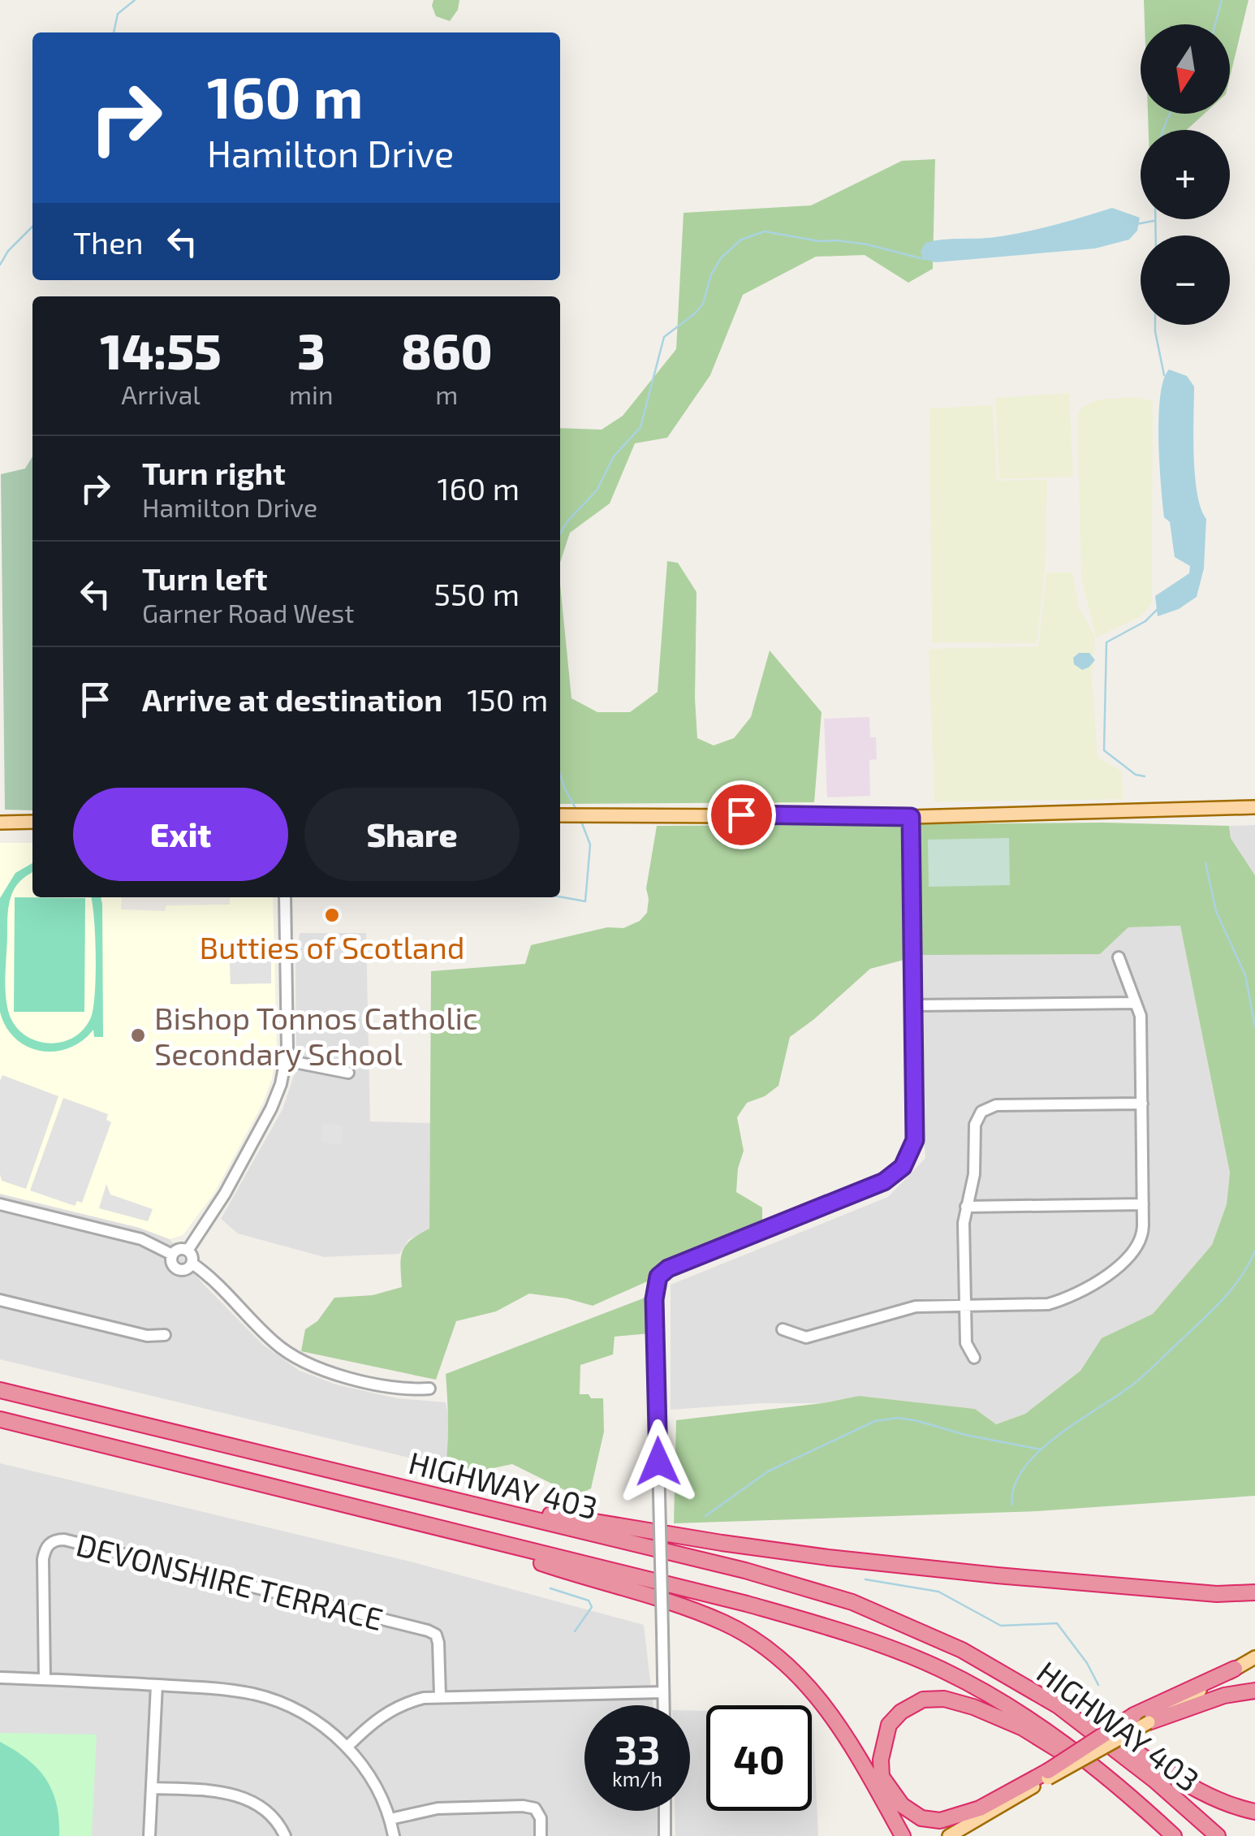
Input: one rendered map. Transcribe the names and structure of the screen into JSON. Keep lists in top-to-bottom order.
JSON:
{
  "streets": {
    "highway": ["HIGHWAY 403"],
    "street": ["DEVONSHIRE TERRACE"]
  },
  "places": ["Butties of Scotland", "Bishop Tonnos Catholic Secondary School"],
  "north": "bottom",
  "page": {
    "map_buttons": ["+", "−"],
    "turn": ["160 m", "Hamilton Drive"],
    "then": "Then",
    "eta": [
      "14:55",
      "Arrival",
      "3",
      "min",
      "860",
      "m"
    ],
    "list": [
      {
        "name": "Turn right",
        "note": "Hamilton Drive",
        "value": "160 m"
      },
      {
        "name": "Turn left",
        "note": "Garner Road West",
        "value": "550 m"
      },
      {
        "name": "Arrive at destination",
        "value": "150 m"
      }
    ],
    "buttons": ["Exit", "Share"],
    "speed": "33 km/h",
    "limit": "40"
  }
}
